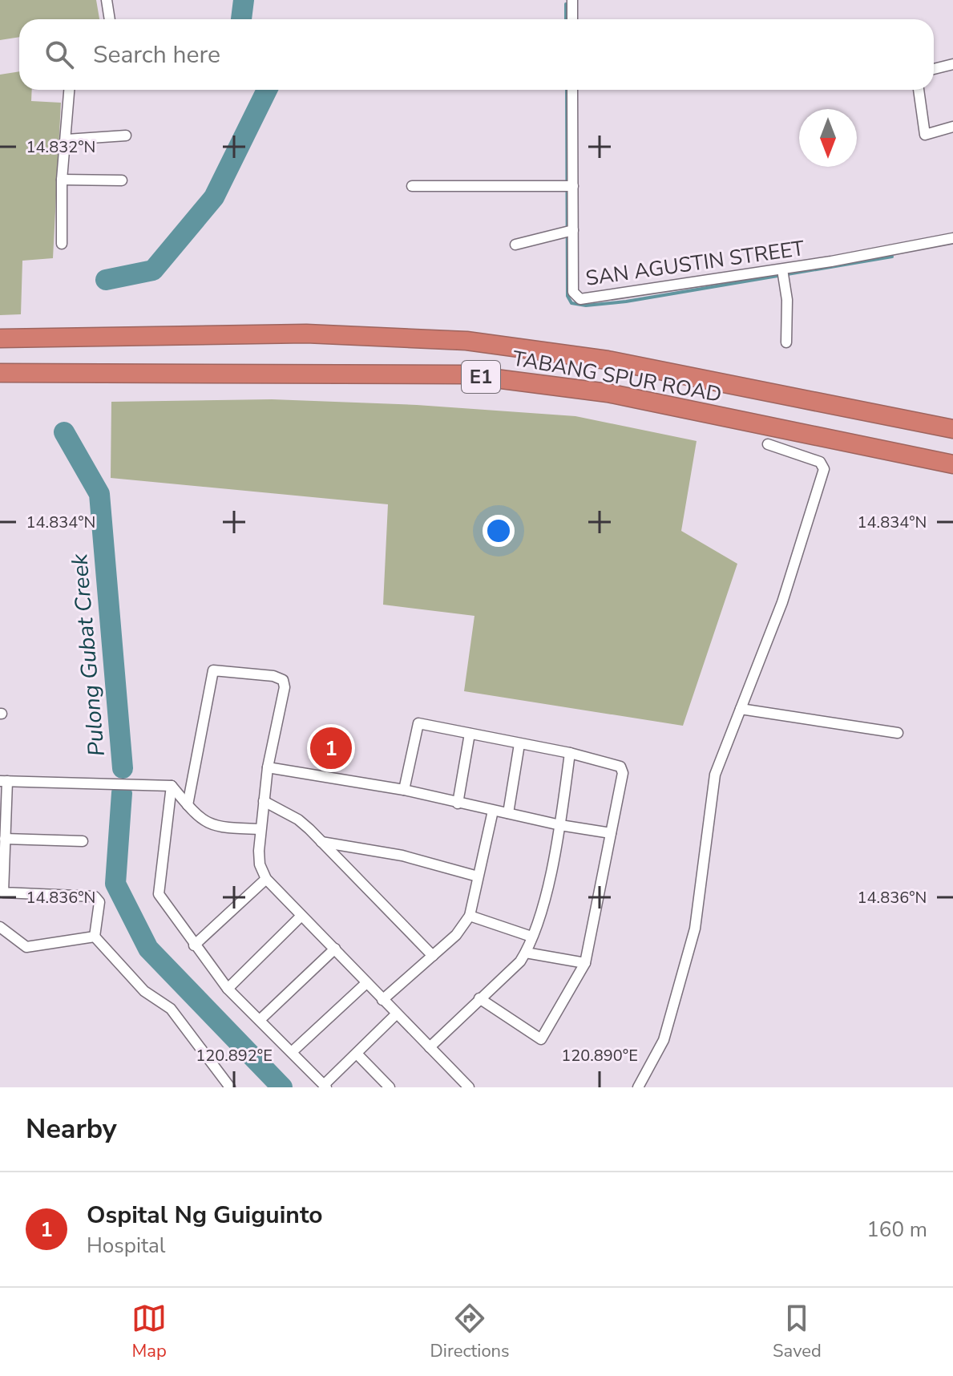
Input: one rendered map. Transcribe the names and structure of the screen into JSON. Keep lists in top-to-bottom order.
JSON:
{
  "streets": {
    "highway": ["TABANG SPUR ROAD", "E1"],
    "street": ["SAN AGUSTIN STREET"]
  },
  "water": ["Pulong Gubat Creek"],
  "north": "bottom",
  "page": {
    "search": "Search here",
    "pins": "1",
    "heading": "Nearby",
    "list": [
      {
        "mark": "1",
        "name": "Ospital Ng Guiguinto",
        "note": "Hospital",
        "value": "160 m"
      }
    ],
    "nav": ["Map", "Directions", "Saved"]
  },
  "coordinates": [
    "14.832°N",
    "14.834°N",
    "14.836°N",
    "120.892°E",
    "120.890°E"
  ]
}
